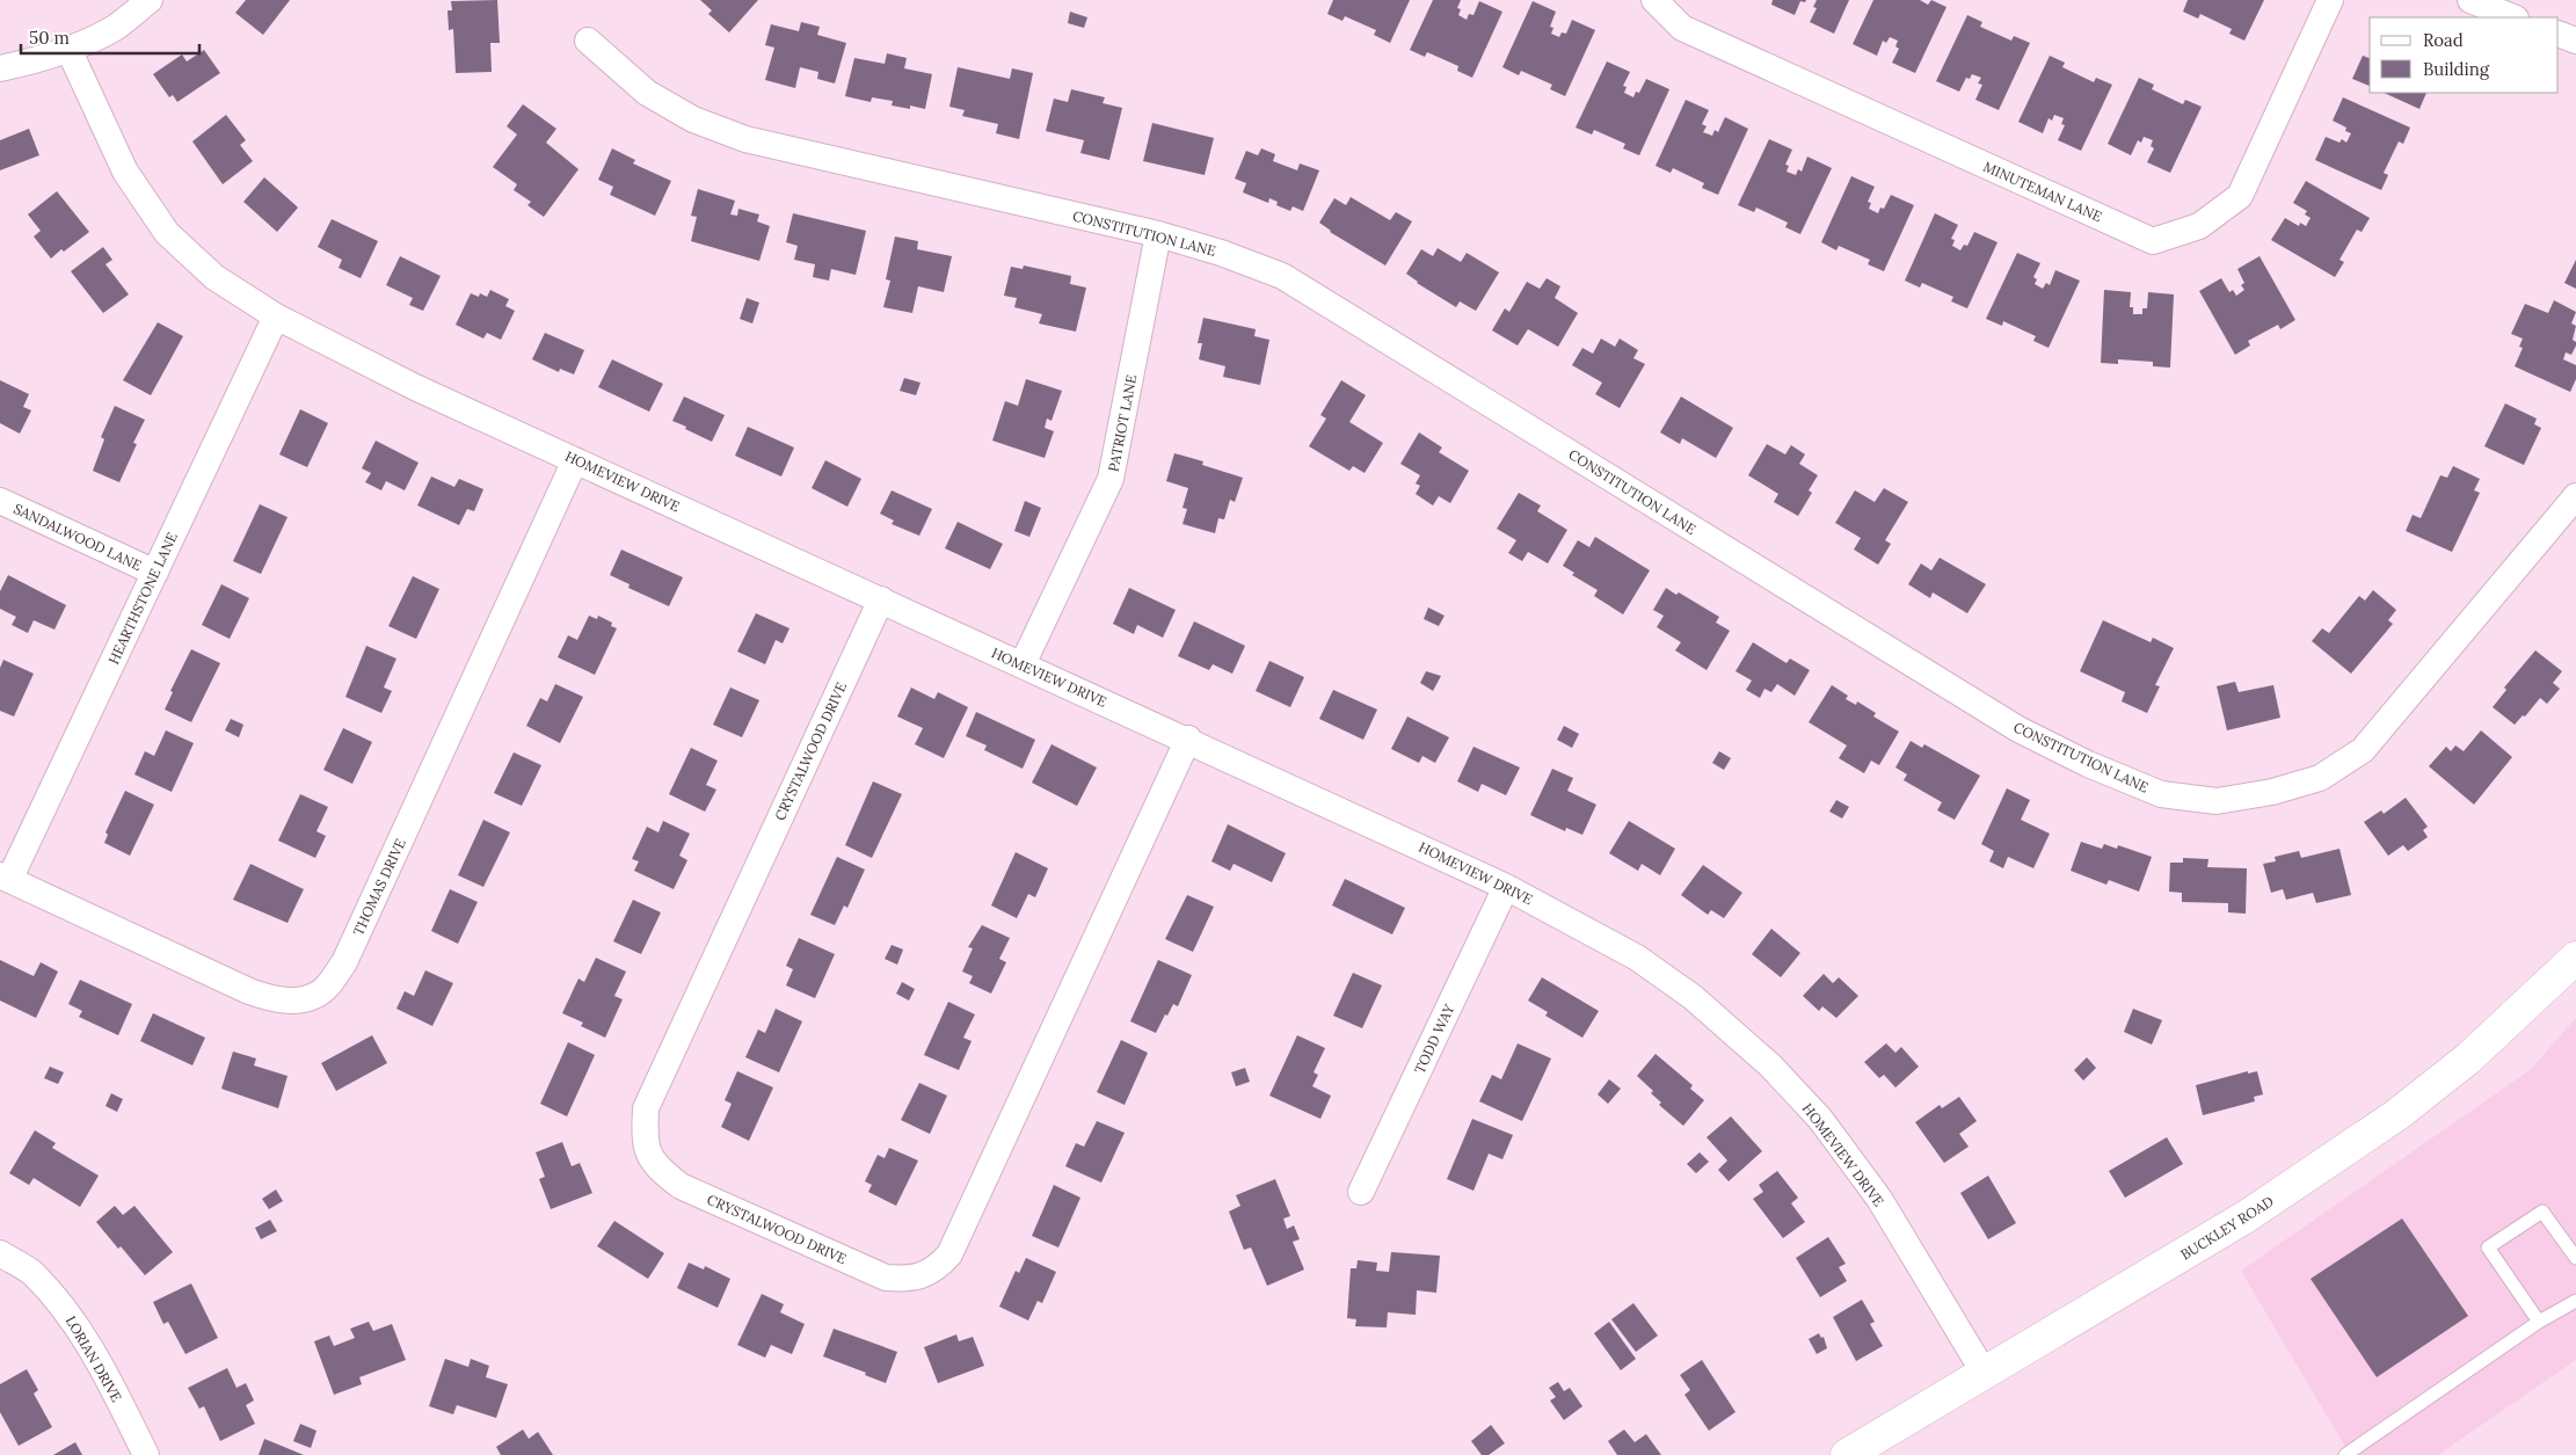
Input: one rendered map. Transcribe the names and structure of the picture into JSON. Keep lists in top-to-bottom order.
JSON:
{
  "streets": {
    "street": [
      "MINUTEMAN LANE",
      "CONSTITUTION LANE",
      "PATRIOT LANE",
      "HOMEVIEW DRIVE",
      "SANDALWOOD LANE",
      "HEARTHSTONE LANE",
      "CRYSTALWOOD DRIVE",
      "THOMAS DRIVE",
      "TODD WAY",
      "BUCKLEY ROAD",
      "LORIAN DRIVE"
    ]
  },
  "crossings": [
    ["CONSTITUTION LANE", "PATRIOT LANE"],
    ["PATRIOT LANE", "HOMEVIEW DRIVE"],
    ["HOMEVIEW DRIVE", "HEARTHSTONE LANE"],
    ["HOMEVIEW DRIVE", "CRYSTALWOOD DRIVE"],
    ["HOMEVIEW DRIVE", "THOMAS DRIVE"],
    ["HOMEVIEW DRIVE", "TODD WAY"],
    ["HOMEVIEW DRIVE", "BUCKLEY ROAD"],
    ["SANDALWOOD LANE", "HEARTHSTONE LANE"],
    ["HEARTHSTONE LANE", "THOMAS DRIVE"]
  ],
  "legend": ["Road", "Building"],
  "scale_bar": "50 m"
}
